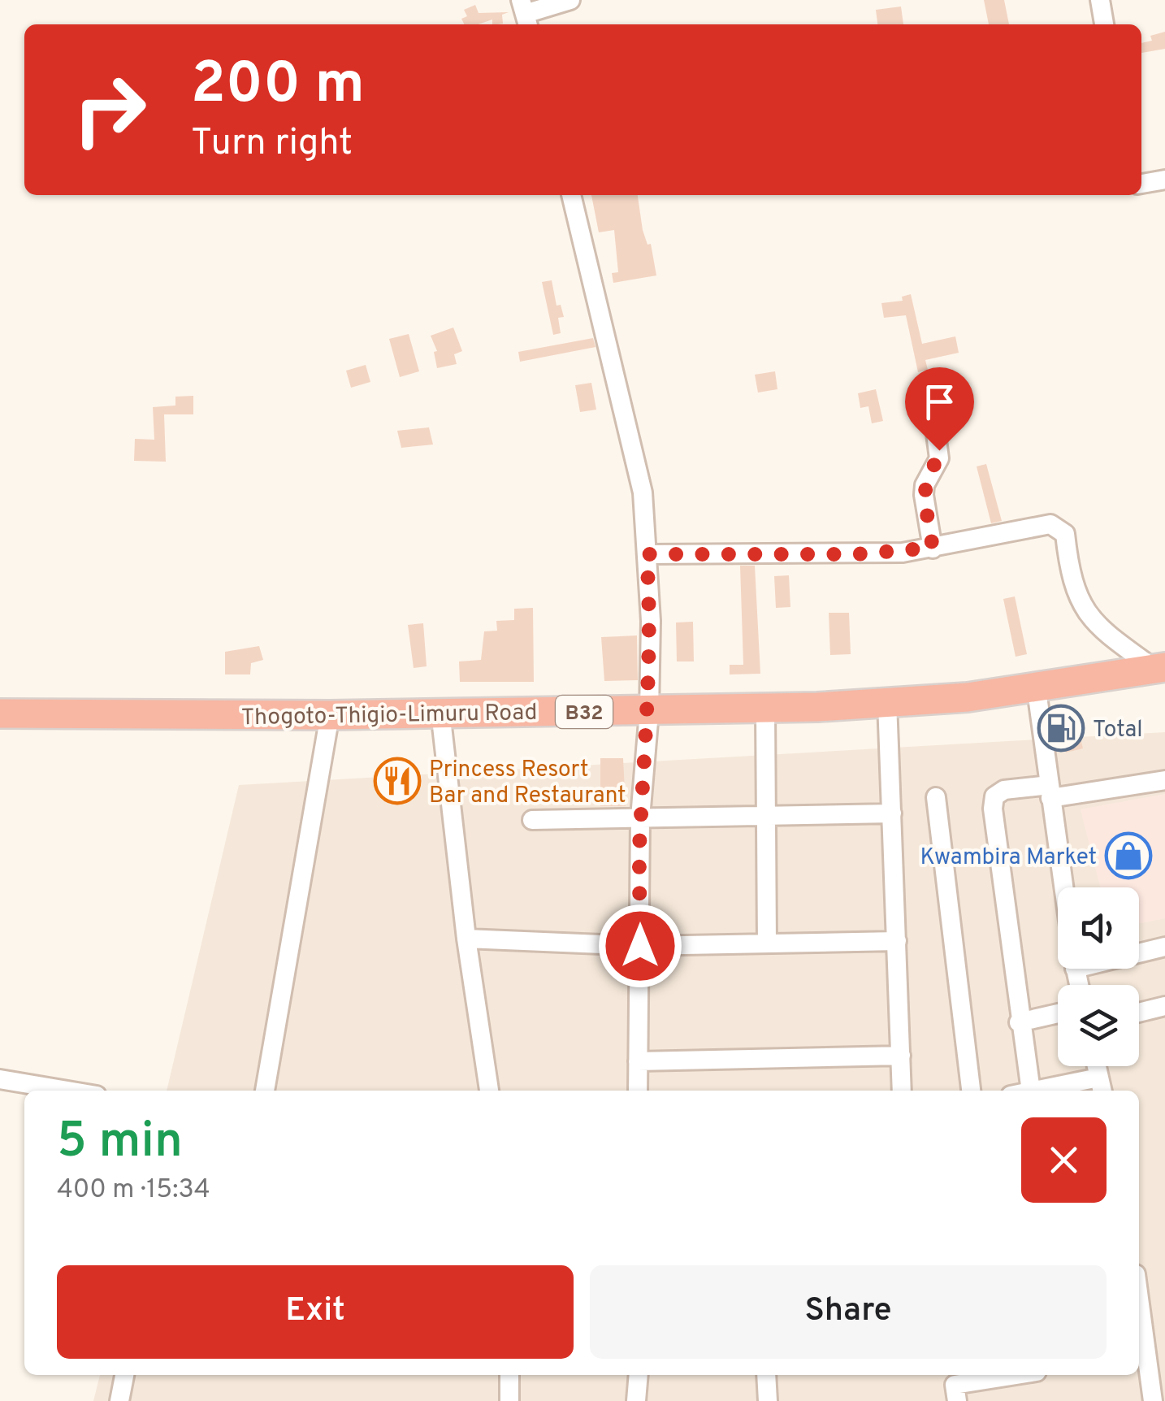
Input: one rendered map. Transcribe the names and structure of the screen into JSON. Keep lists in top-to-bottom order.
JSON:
{
  "streets": {
    "highway": ["B32", "Thogoto-Thigio-Limuru Road"]
  },
  "places": {
    "fuel station": ["Total"],
    "restaurant": ["Princess Resort Bar and Restaurant"],
    "shop": ["Kwambira Market"]
  },
  "page": {
    "turn": ["200 m", "Turn right"],
    "heading": ["5 min", "400 m · 15:34"],
    "buttons": ["Exit", "Share"]
  }
}
